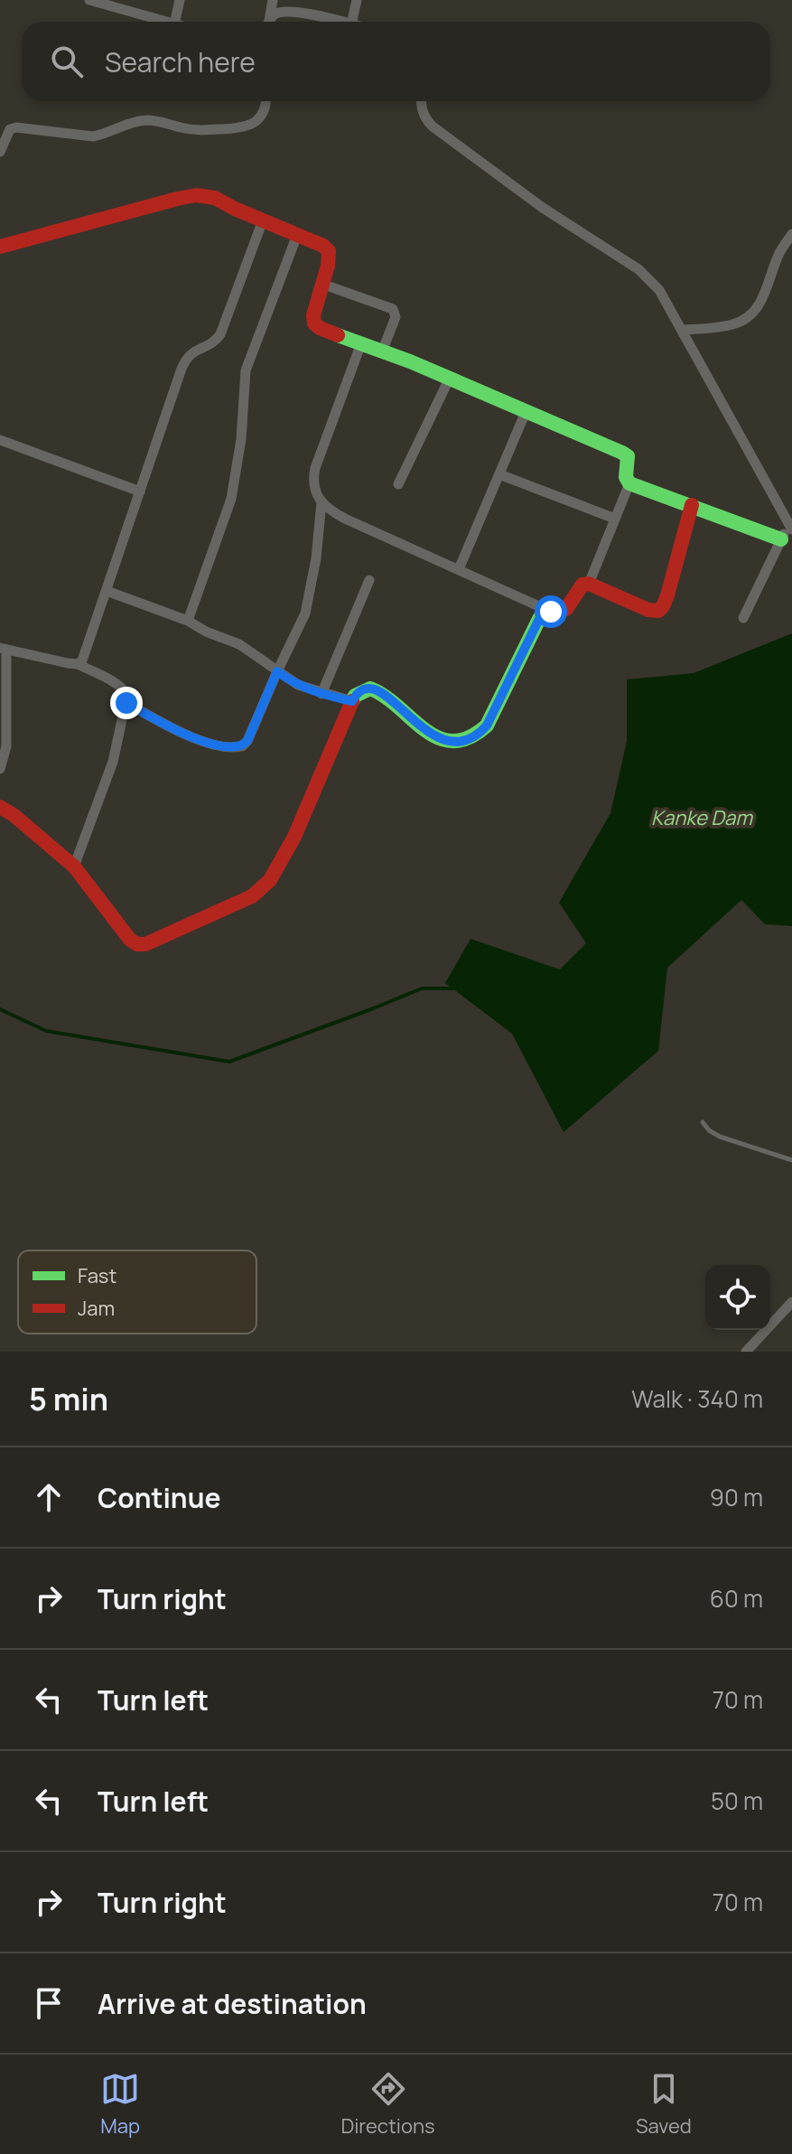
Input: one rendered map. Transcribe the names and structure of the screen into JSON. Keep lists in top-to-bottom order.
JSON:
{
  "water": ["Kanke Dam"],
  "legend": ["Fast", "Jam"],
  "page": {
    "search": "Search here",
    "heading": ["5 min", "Walk · 340 m"],
    "list": [
      ["Continue", "90 m"],
      ["Turn right", "60 m"],
      ["Turn left", "70 m"],
      ["Turn left", "50 m"],
      ["Turn right", "70 m"],
      "Arrive at destination"
    ],
    "nav": ["Map", "Directions", "Saved"]
  }
}
